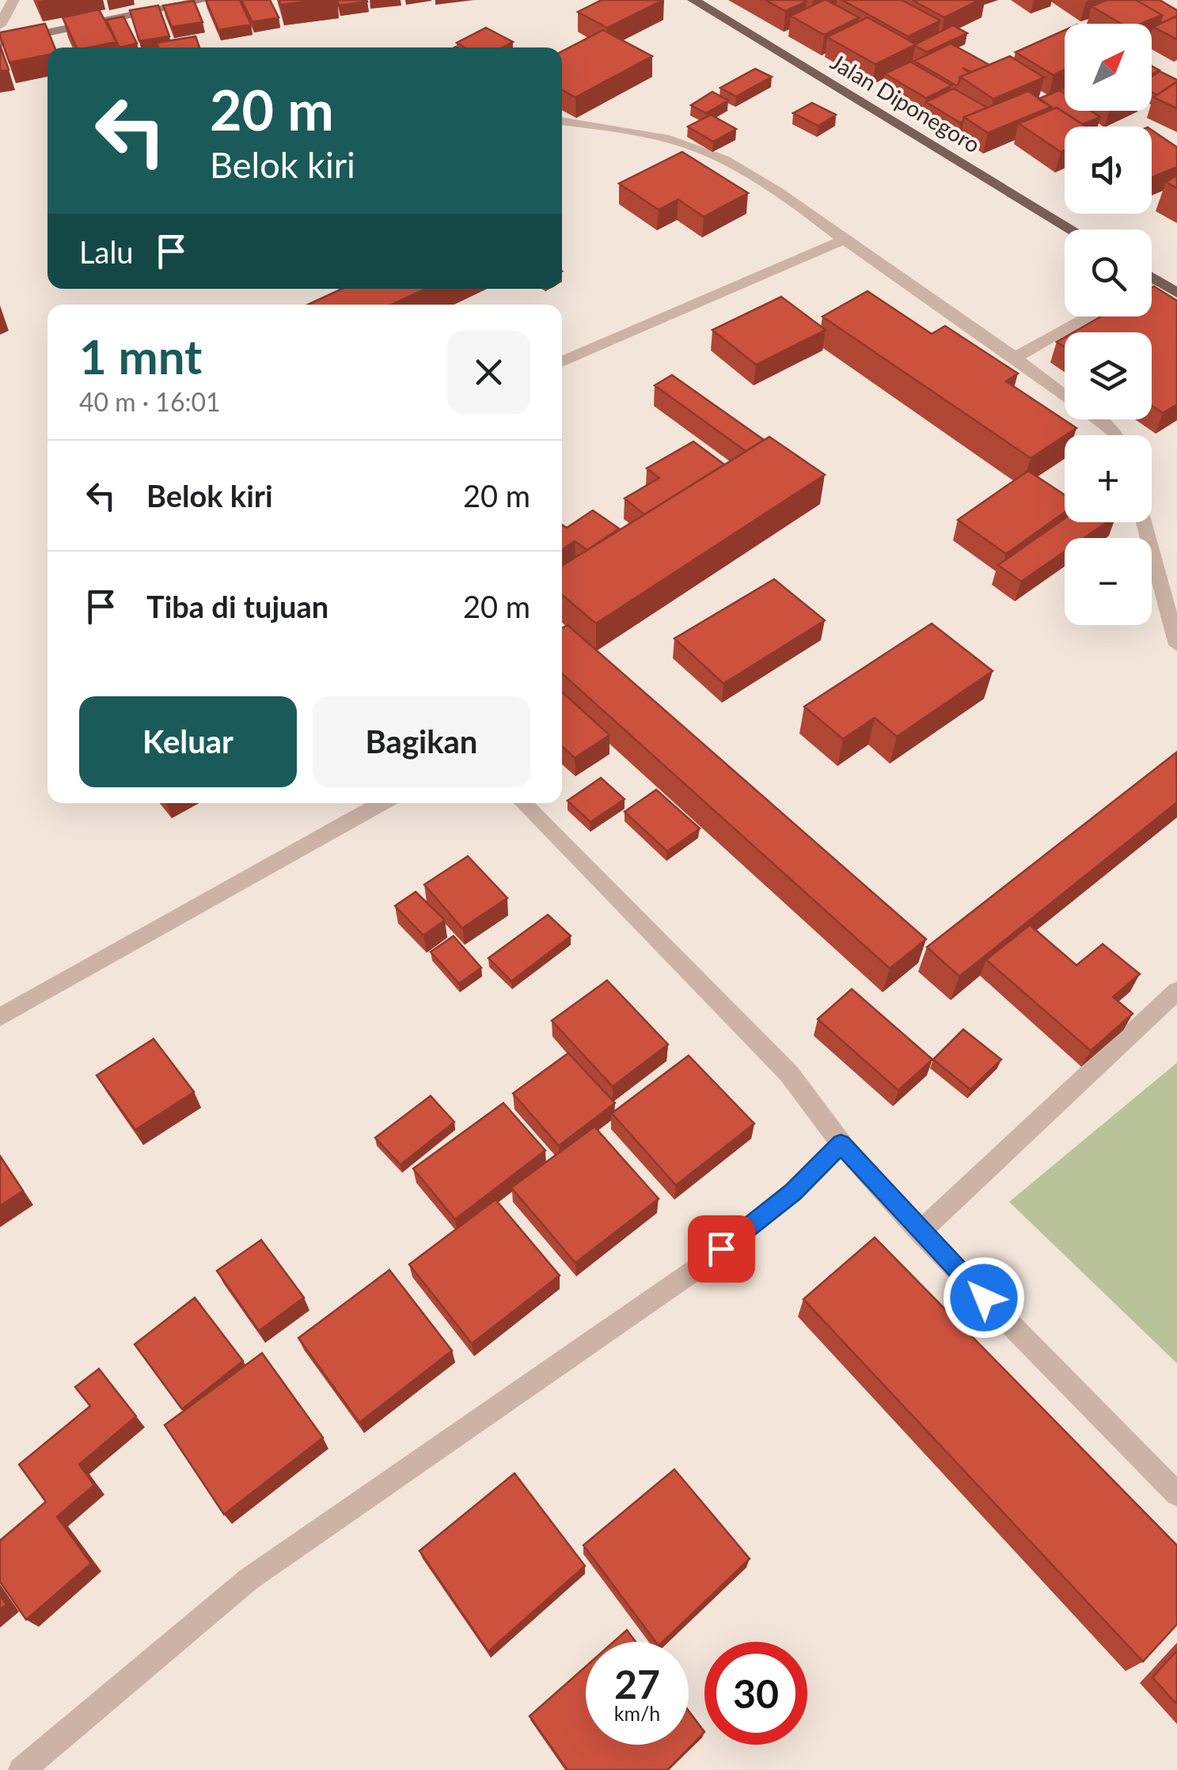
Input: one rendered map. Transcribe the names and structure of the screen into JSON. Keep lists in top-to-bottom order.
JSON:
{
  "streets": {
    "main road": ["Jalan Diponegoro"]
  },
  "north": "top right",
  "page": {
    "map_buttons": ["+", "−"],
    "turn": ["20 m", "Belok kiri"],
    "then": "Lalu",
    "heading": ["1 mnt", "40 m · 16:01"],
    "list": [
      {
        "name": "Belok kiri",
        "value": "20 m"
      },
      {
        "name": "Tiba di tujuan",
        "value": "20 m"
      }
    ],
    "buttons": ["Keluar", "Bagikan"],
    "speed": "27 km/h",
    "limit": "30"
  }
}
